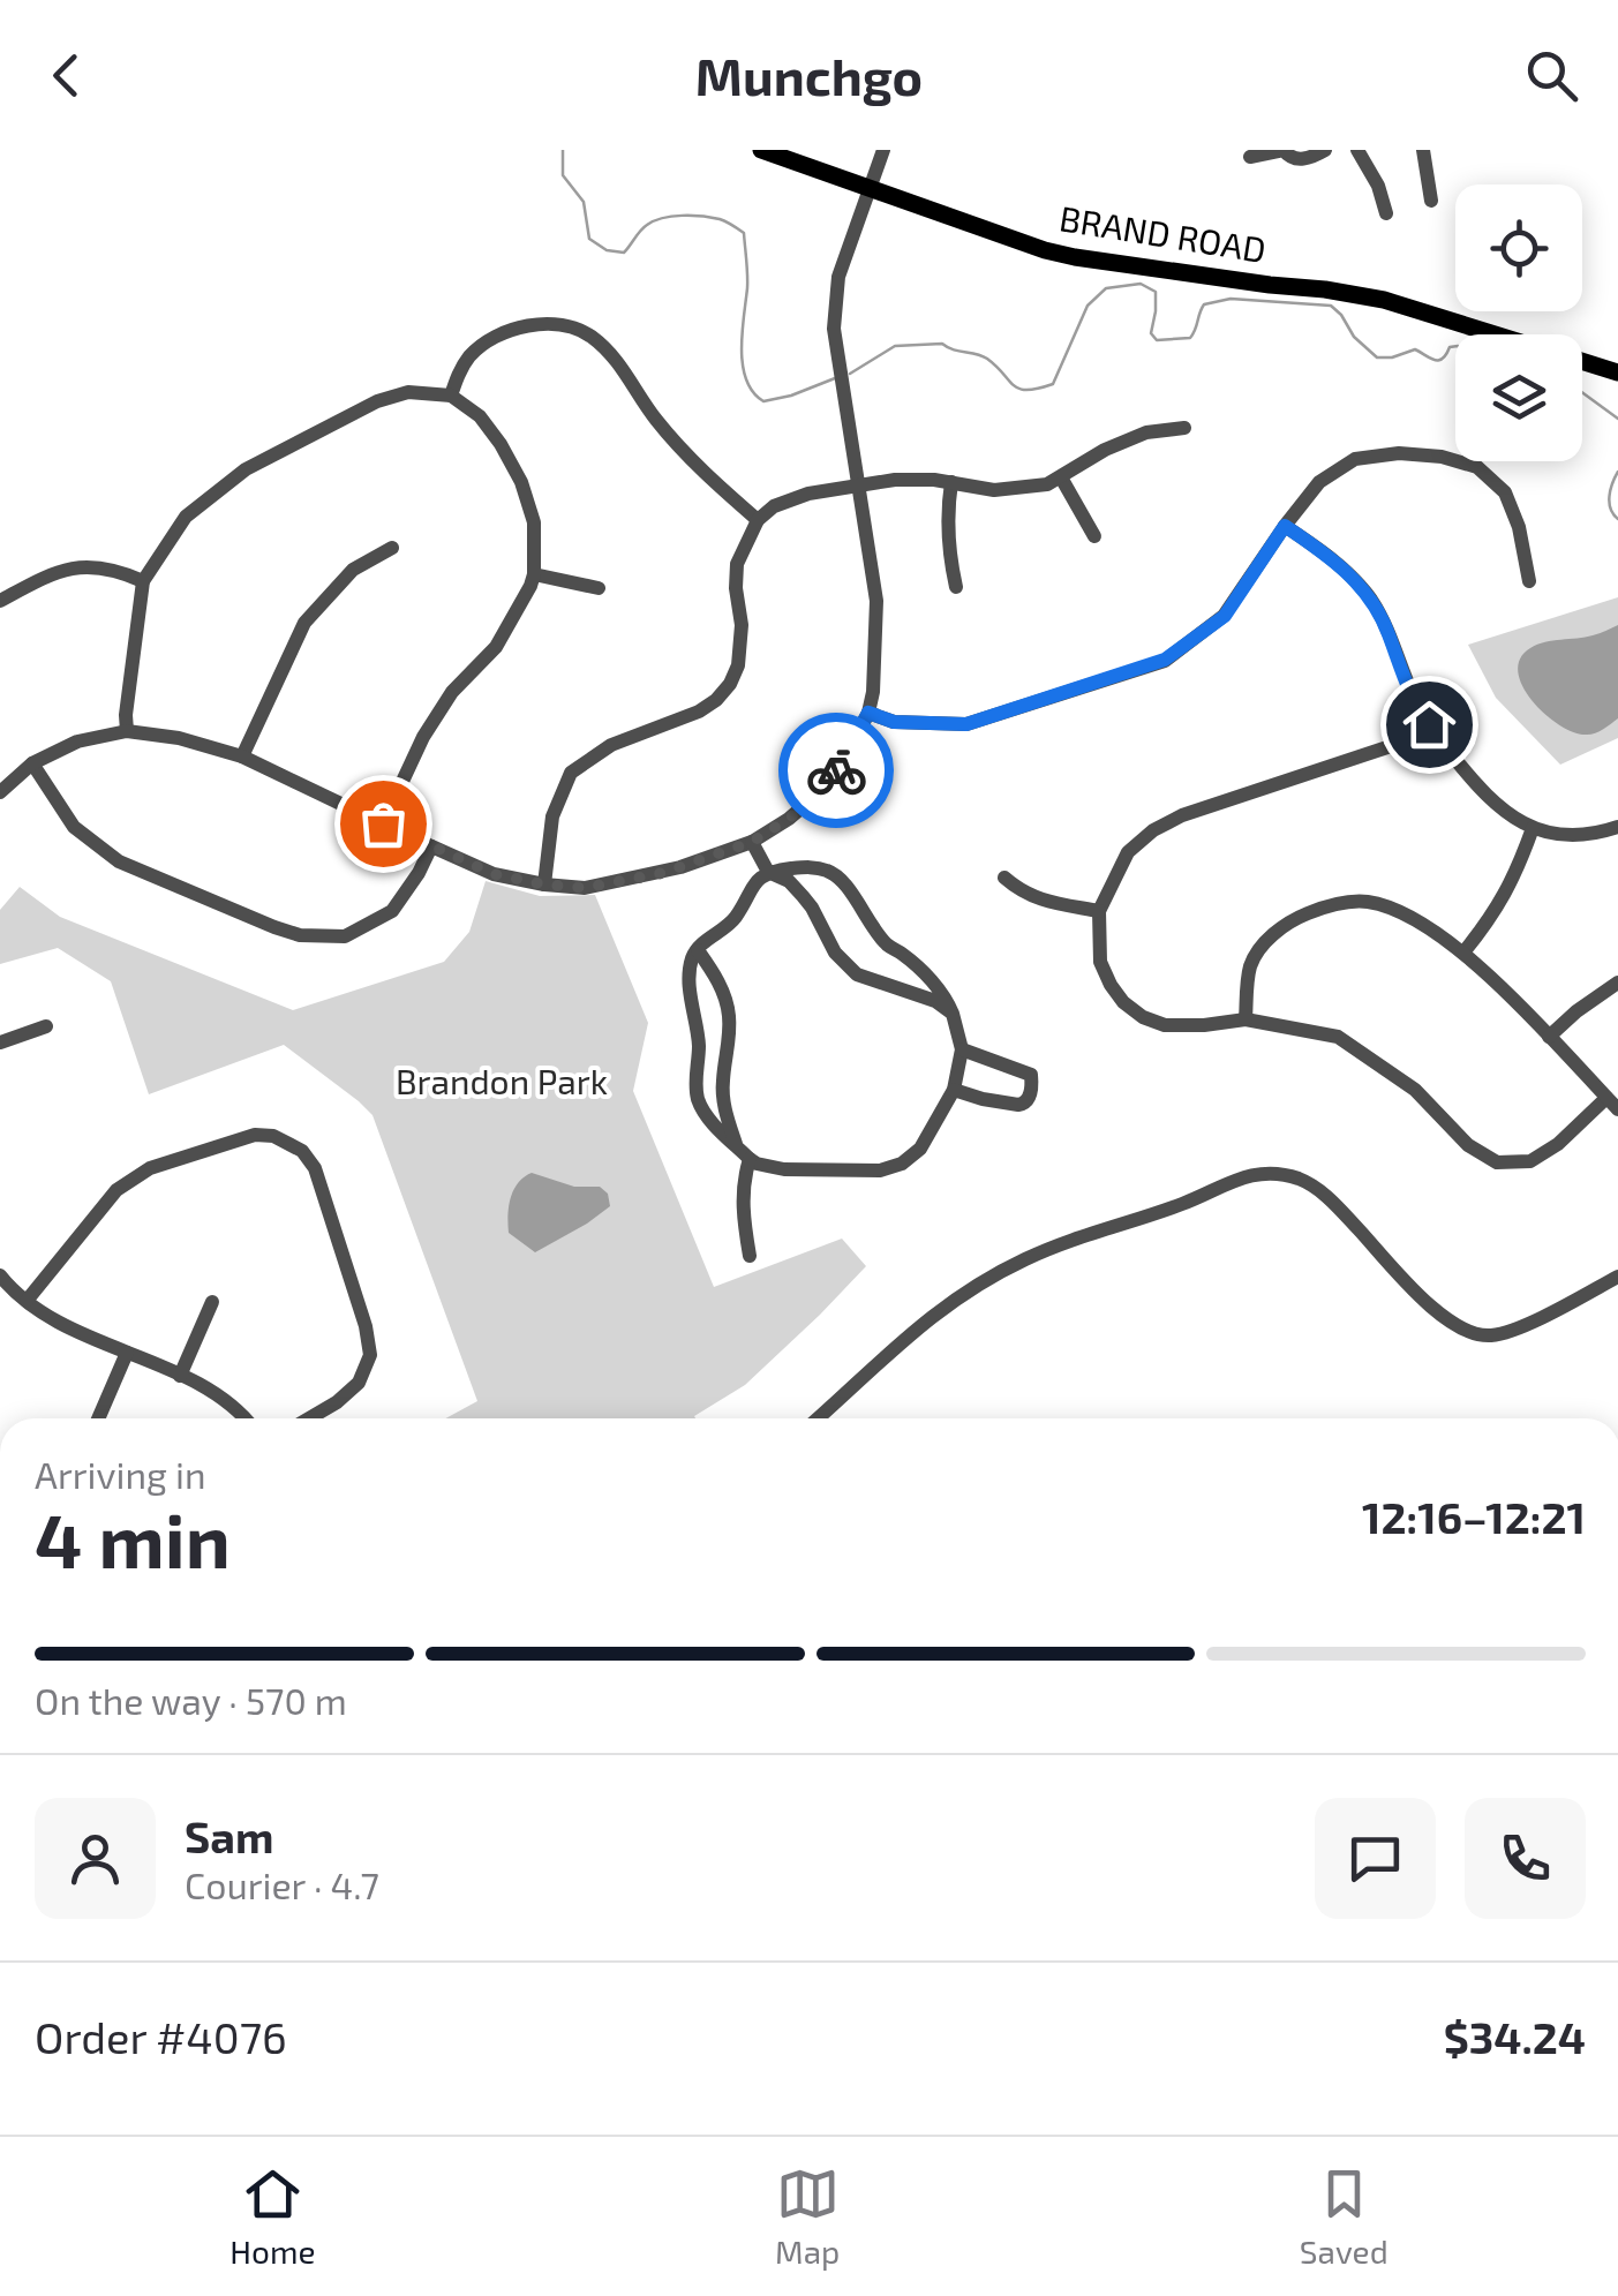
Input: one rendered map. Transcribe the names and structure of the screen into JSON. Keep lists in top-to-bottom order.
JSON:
{
  "streets": {
    "main road": ["BRAND ROAD"]
  },
  "parks": ["Brandon Park"],
  "page": {
    "header": "Munchgo",
    "heading": ["4 min", "Arriving in", "12:16–12:21"],
    "panel": [
      "Sam",
      "Courier · 4.7",
      "Order #4076",
      "$34.24"
    ],
    "bar": "On the way · 570 m",
    "tabs": ["Home", "Map", "Saved"]
  }
}
